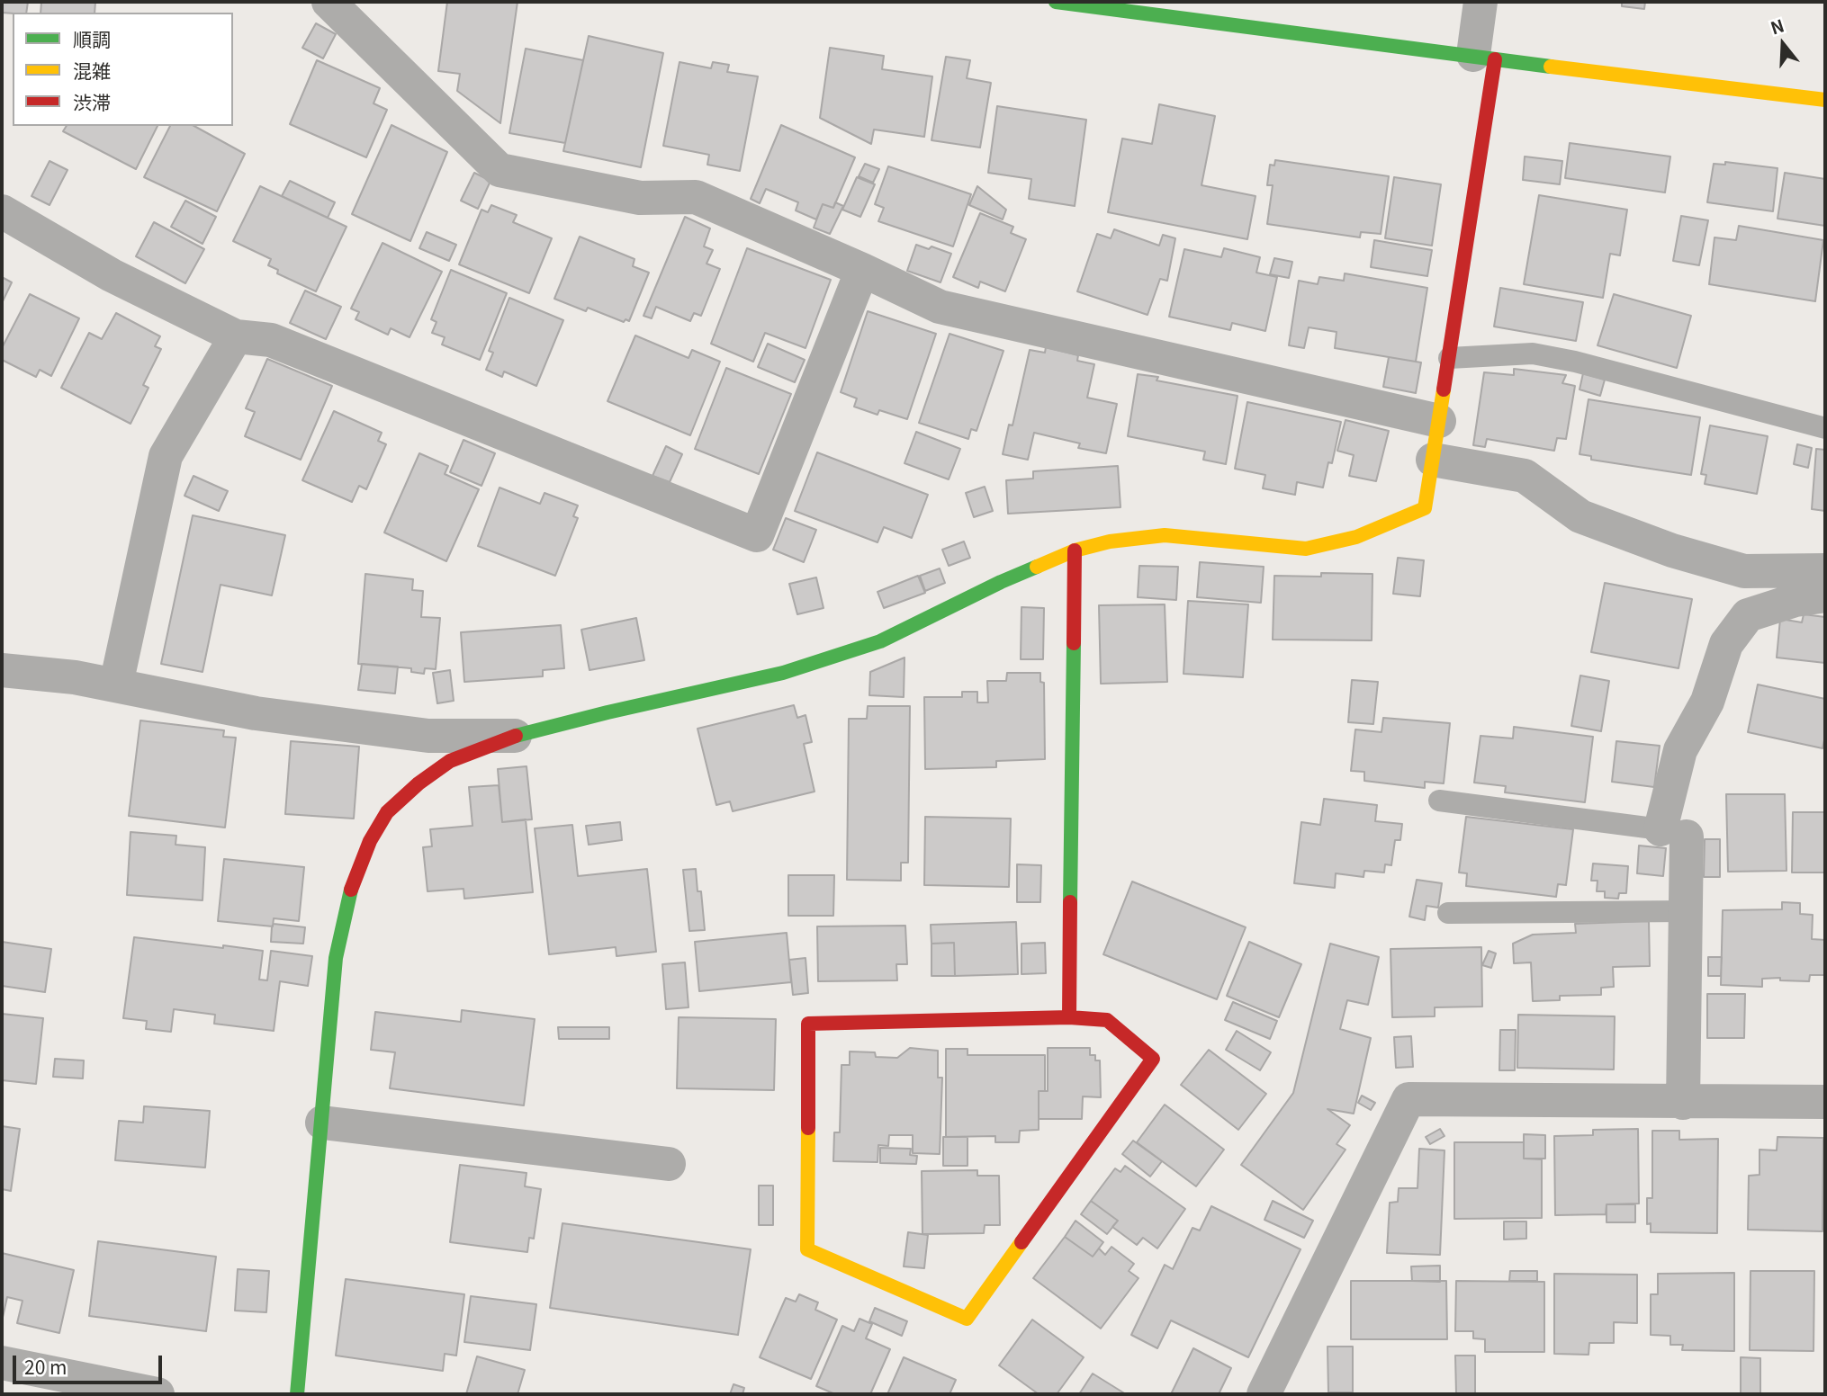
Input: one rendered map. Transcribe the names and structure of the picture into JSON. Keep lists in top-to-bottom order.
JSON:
{
  "legend": ["順調", "混雑", "渋滞"],
  "scale_bar": "20 m",
  "north": "top"
}
